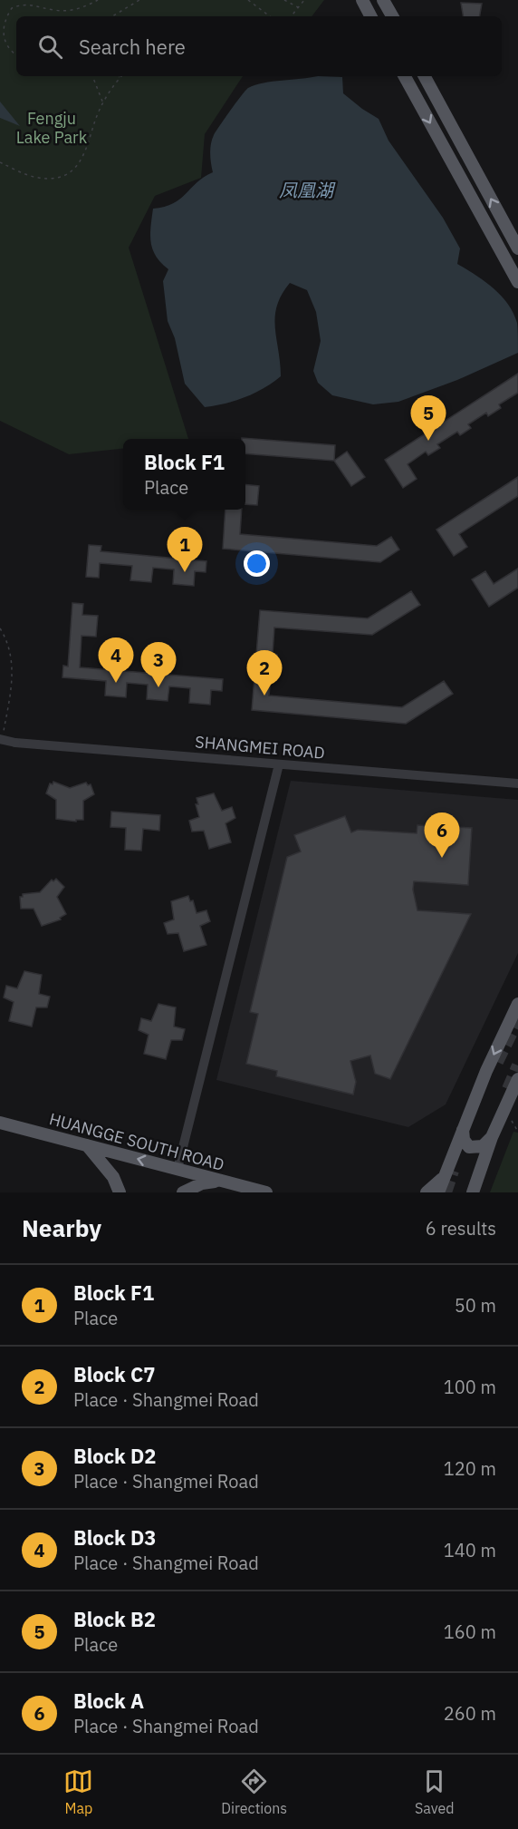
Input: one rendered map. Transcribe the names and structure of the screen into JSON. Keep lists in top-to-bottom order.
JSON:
{
  "streets": {
    "main road": ["HUANGGE SOUTH ROAD"],
    "street": ["SHANGMEI ROAD"]
  },
  "water": ["凤凰湖"],
  "parks": ["Fengju Lake Park"],
  "page": {
    "search": "Search here",
    "pins": [
      "5",
      "1",
      "4",
      "3",
      "2",
      "6"
    ],
    "popup": ["Block F1", "Place"],
    "heading": ["Nearby", "6 results"],
    "list": [
      {
        "mark": "1",
        "name": "Block F1",
        "note": "Place",
        "value": "50 m"
      },
      {
        "mark": "2",
        "name": "Block C7",
        "note": "Place · Shangmei Road",
        "value": "100 m"
      },
      {
        "mark": "3",
        "name": "Block D2",
        "note": "Place · Shangmei Road",
        "value": "120 m"
      },
      {
        "mark": "4",
        "name": "Block D3",
        "note": "Place · Shangmei Road",
        "value": "140 m"
      },
      {
        "mark": "5",
        "name": "Block B2",
        "note": "Place",
        "value": "160 m"
      },
      {
        "mark": "6",
        "name": "Block A",
        "note": "Place · Shangmei Road",
        "value": "260 m"
      }
    ],
    "nav": ["Map", "Directions", "Saved"]
  }
}
